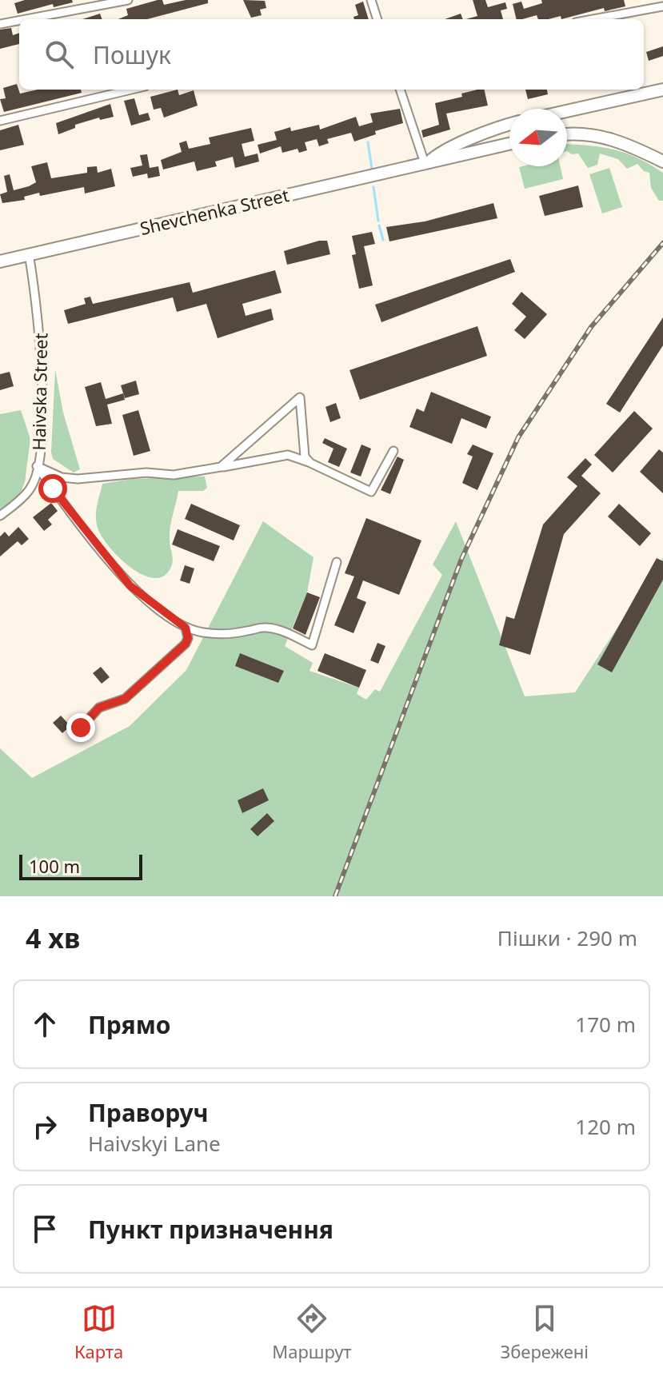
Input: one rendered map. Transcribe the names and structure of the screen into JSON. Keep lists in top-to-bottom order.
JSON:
{
  "streets": {
    "main road": ["Shevchenka Street"],
    "street": ["Haivska Street"]
  },
  "crossings": [
    ["Shevchenka Street", "Haivska Street"]
  ],
  "scale_bar": "100 m",
  "north": "left",
  "page": {
    "search": "Пошук",
    "scale": "100 m",
    "heading": ["4 хв", "Пішки · 290 m"],
    "list": [
      ["Прямо", "170 m"],
      ["Праворуч", "Haivskyi Lane", "120 m"],
      "Пункт призначення"
    ],
    "nav": ["Карта", "Маршрут", "Збережені"]
  }
}
